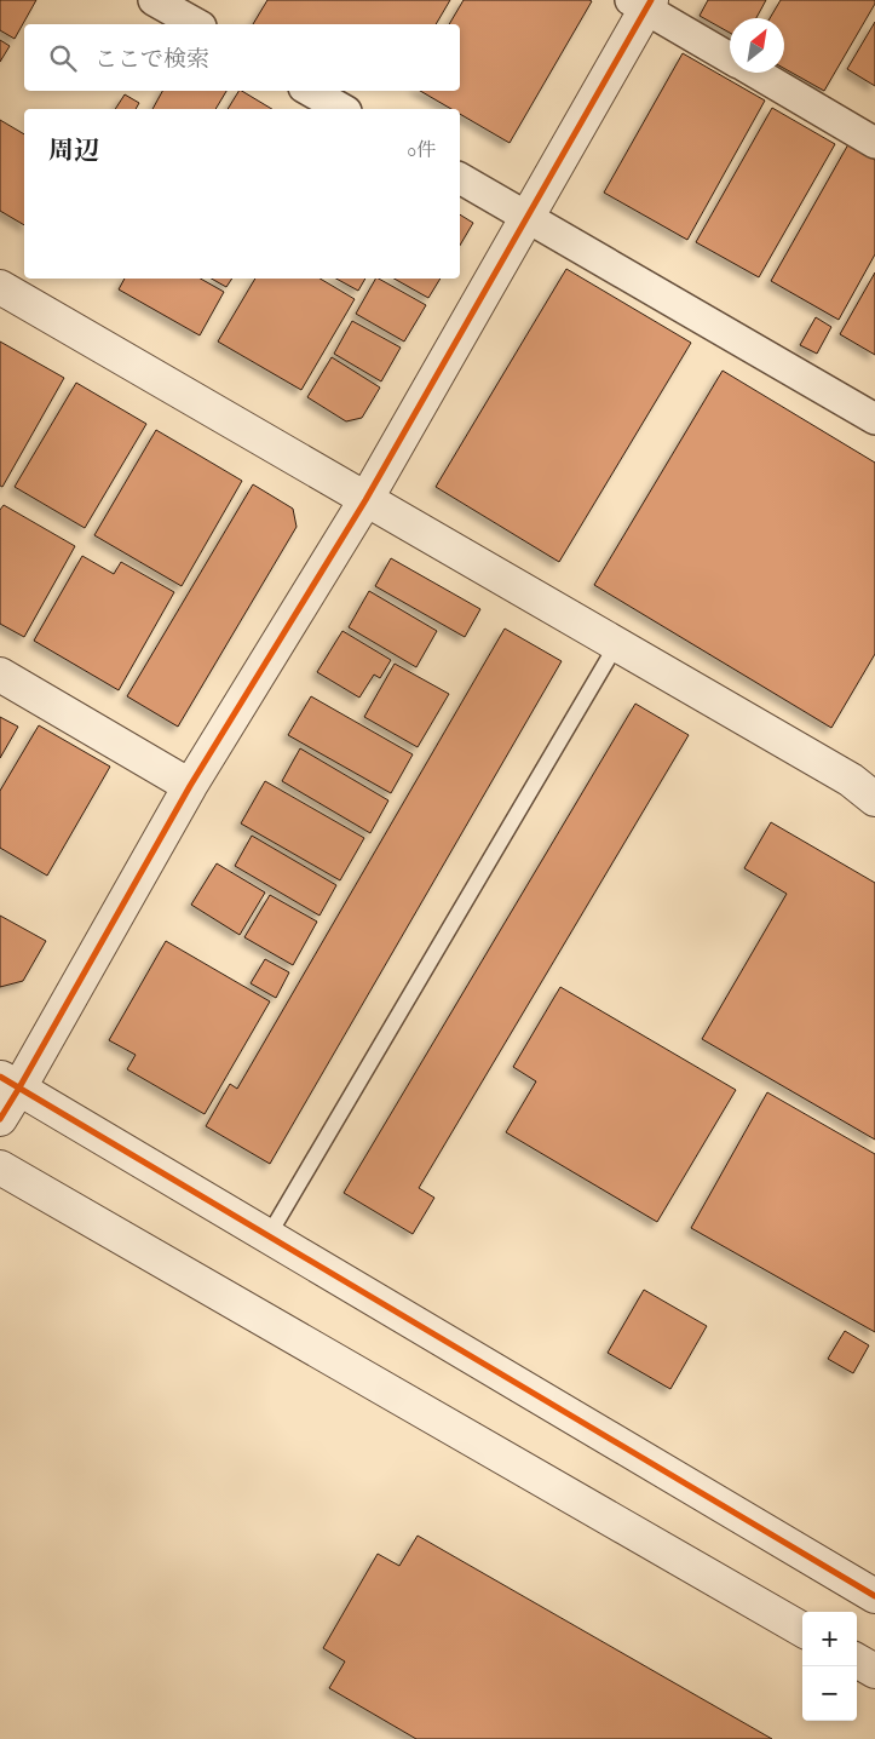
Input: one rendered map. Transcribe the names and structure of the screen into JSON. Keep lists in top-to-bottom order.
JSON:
{
  "north": "top right",
  "page": {
    "search": "ここで検索",
    "heading": ["周辺", "0件"],
    "map_buttons": ["+", "−"]
  }
}
